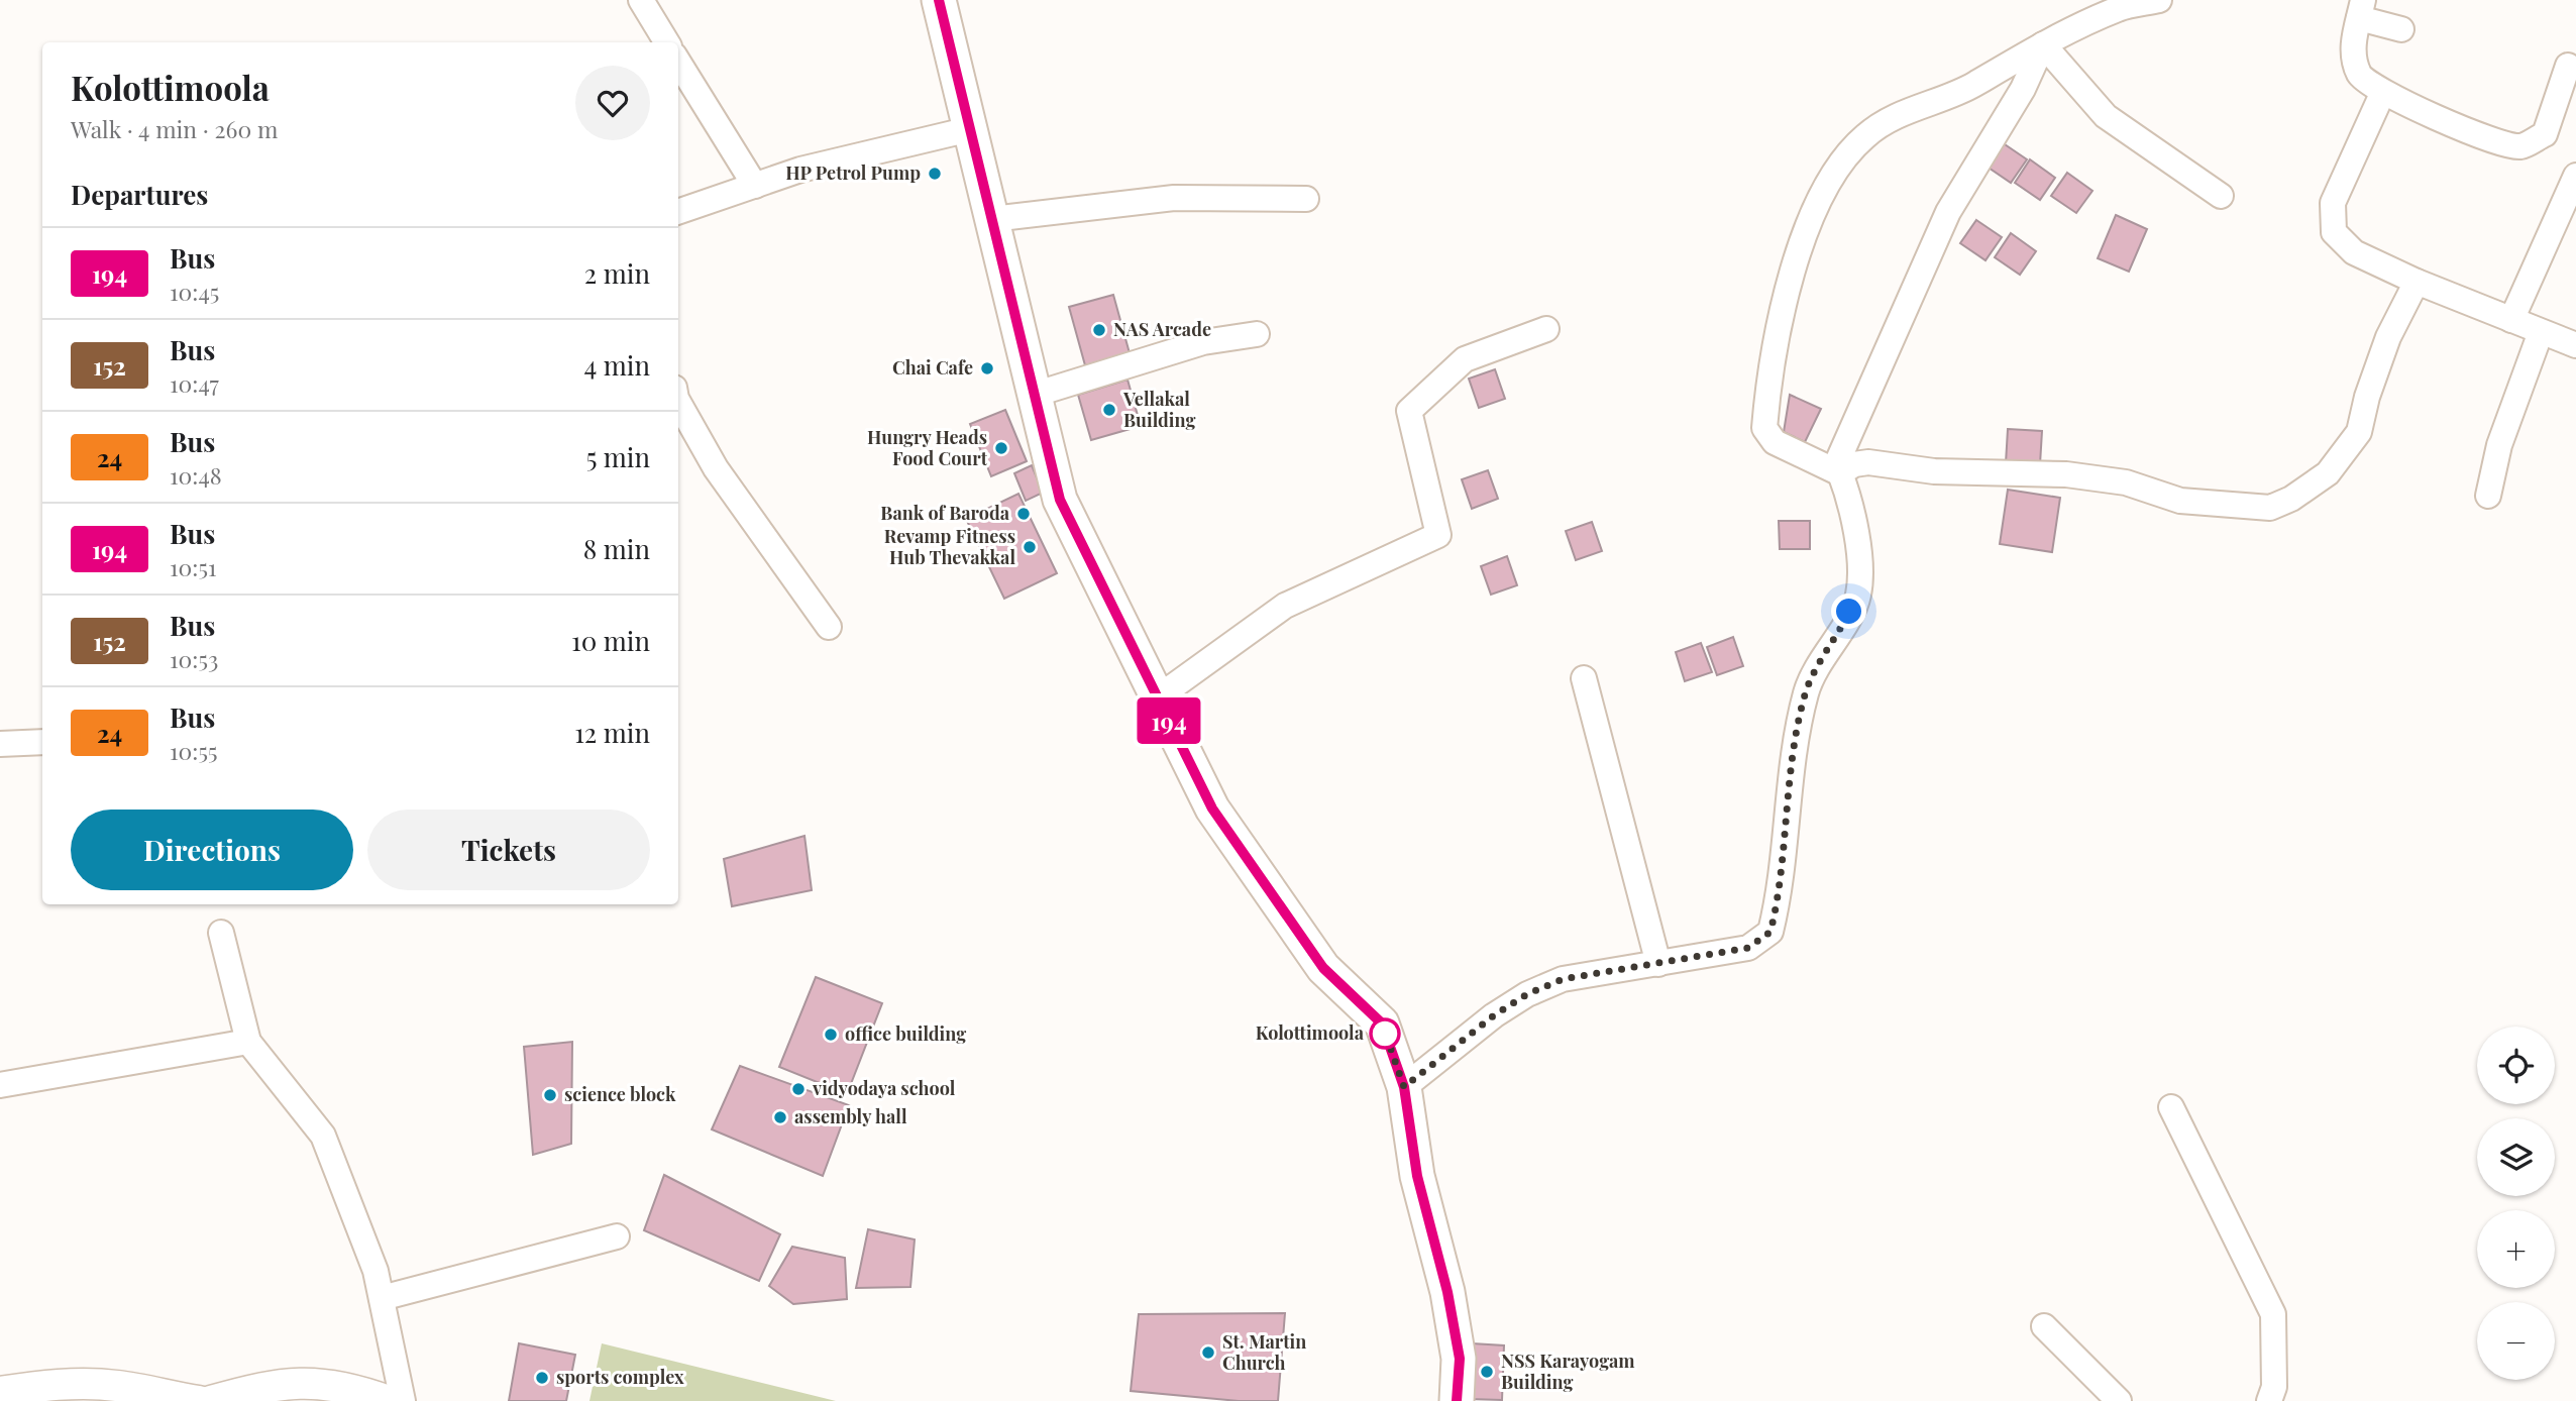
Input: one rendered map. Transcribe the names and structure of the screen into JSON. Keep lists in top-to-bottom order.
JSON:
{
  "places": [
    "HP Petrol Pump",
    "NAS Arcade",
    "Chai Cafe",
    "Vellakal Building",
    "Hungry Heads Food Court",
    "Bank of Baroda",
    "Revamp Fitness Hub Thevakkal",
    "Kolottimoola",
    "office building",
    "vidyodaya school",
    "science block",
    "assembly hall",
    "St. Martin Church",
    "NSS Karayogam Building",
    "sports complex"
  ],
  "lines": ["bus line 194"],
  "page": {
    "on_map": "194",
    "heading": [
      ["Kolottimoola", "Walk · 4 min · 260 m"],
      "Departures"
    ],
    "list": [
      {
        "mark": "194",
        "name": "Bus",
        "note": "10:45",
        "value": "2 min"
      },
      {
        "mark": "152",
        "name": "Bus",
        "note": "10:47",
        "value": "4 min"
      },
      {
        "mark": "24",
        "name": "Bus",
        "note": "10:48",
        "value": "5 min"
      },
      {
        "mark": "194",
        "name": "Bus",
        "note": "10:51",
        "value": "8 min"
      },
      {
        "mark": "152",
        "name": "Bus",
        "note": "10:53",
        "value": "10 min"
      },
      {
        "mark": "24",
        "name": "Bus",
        "note": "10:55",
        "value": "12 min"
      }
    ],
    "buttons": ["Directions", "Tickets"],
    "map_buttons": ["+", "−"]
  }
}
